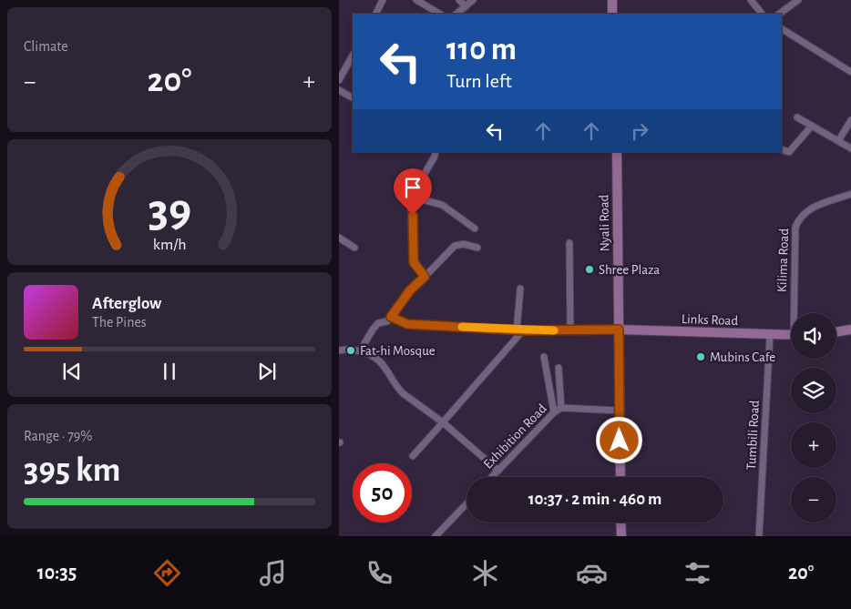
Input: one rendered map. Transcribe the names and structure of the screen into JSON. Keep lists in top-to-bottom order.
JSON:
{
  "streets": {
    "main road": ["Nyali Road", "Links Road"],
    "street": ["Kilima Road", "Tumbili Road", "Exhibition Road"]
  },
  "crossings": [
    ["Nyali Road", "Links Road"],
    ["Nyali Road", "Exhibition Road"],
    ["Links Road", "Tumbili Road"]
  ],
  "places": ["Shree Plaza", "Fat-hi Mosque", "Mubins Cafe"],
  "page": {
    "tile": [
      "Climate",
      ["Range · 79%", "395 km"]
    ],
    "turn": ["110 m", "Turn left"],
    "heat": ["−", "20°", "+"],
    "song": ["Afterglow", "The Pines"],
    "map_buttons": ["+", "−"],
    "limit": "50",
    "trip": "10:37 · 2 min · 460 m",
    "tabs": ["10:35", "20°"],
    "gauge": ["39", "km/h"]
  }
}
